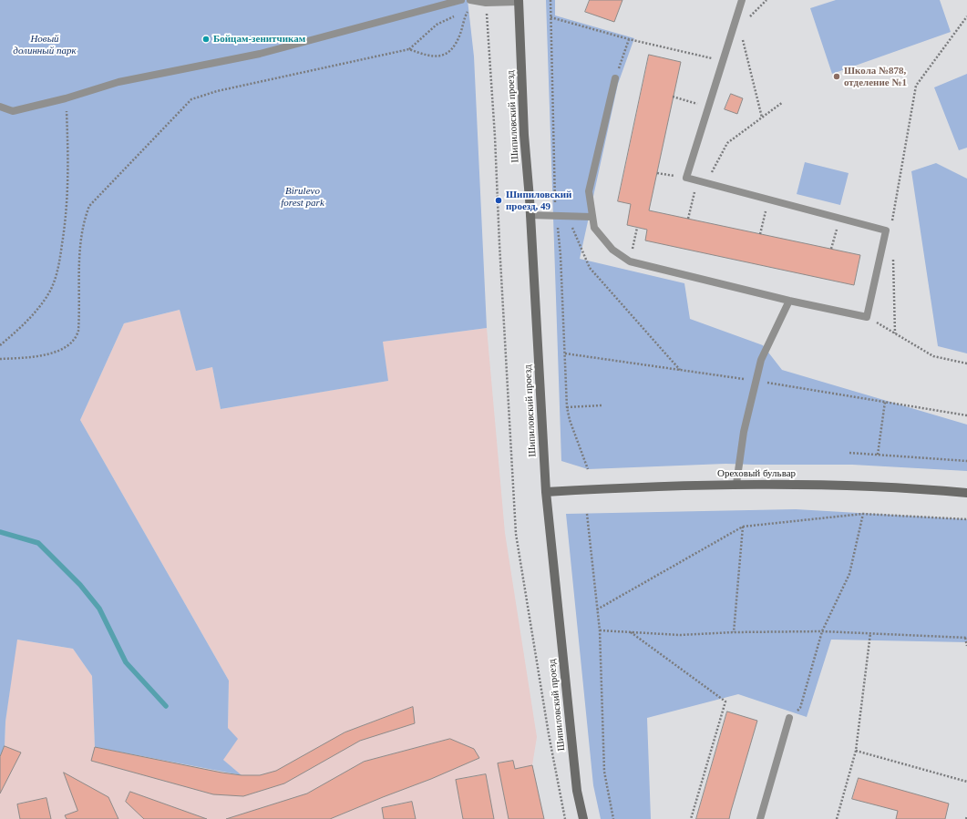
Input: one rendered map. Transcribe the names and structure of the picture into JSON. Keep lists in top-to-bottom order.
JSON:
{
  "streets": {
    "main road": ["Шипиловский проезд", "Ореховый бульвар"]
  },
  "crossings": [
    ["Шипиловский проезд", "Ореховый бульвар"]
  ],
  "parks": ["Новый долинный парк", "Birulevo forest park"],
  "places": ["Бойцам-зенитчикам", "Школа №878, отделение №1", "Шипиловский проезд, 49"]
}
